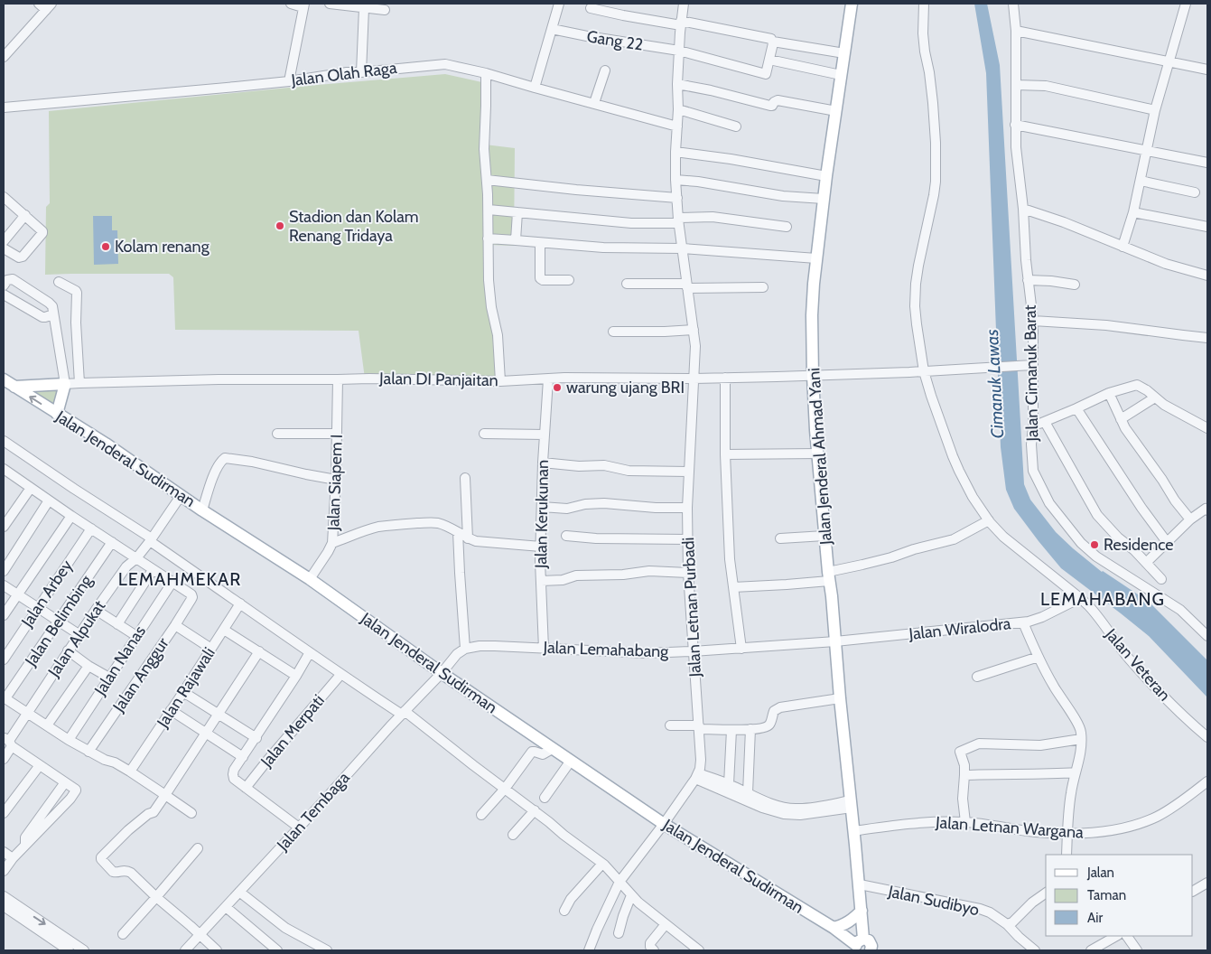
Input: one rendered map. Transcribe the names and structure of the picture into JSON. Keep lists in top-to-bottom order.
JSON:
{
  "streets": {
    "main road": ["Jalan Jenderal Ahmad Yani", "Jalan Jenderal Sudirman"],
    "street": [
      "Gang 22",
      "Jalan Olah Raga",
      "Jalan Cimanuk Barat",
      "Jalan DI Panjaitan",
      "Jalan Siapem I",
      "Jalan Kerukunan",
      "Jalan Arbey",
      "Jalan Letnan Purbadi",
      "Jalan Belimbing",
      "Jalan Wiralodra",
      "Jalan Alpukat",
      "Jalan Lemahabang",
      "Jalan Nanas",
      "Jalan Veteran",
      "Jalan Anggur",
      "Jalan Rajawali",
      "Jalan Merpati",
      "Jalan Tembaga",
      "Jalan Letnan Wargana",
      "Jalan Sudibyo"
    ]
  },
  "crossings": [
    ["Gang 22", "Jalan Letnan Purbadi"],
    ["Jalan Olah Raga", "Jalan Letnan Purbadi"],
    ["Jalan Cimanuk Barat", "Jalan DI Panjaitan"],
    ["Jalan DI Panjaitan", "Jalan Jenderal Ahmad Yani"],
    ["Jalan DI Panjaitan", "Jalan Siapem I"],
    ["Jalan DI Panjaitan", "Jalan Kerukunan"],
    ["Jalan DI Panjaitan", "Jalan Letnan Purbadi"],
    ["Jalan DI Panjaitan", "Jalan Veteran"],
    ["Jalan Jenderal Ahmad Yani", "Jalan Jenderal Sudirman"],
    ["Jalan Jenderal Ahmad Yani", "Jalan Wiralodra"],
    ["Jalan Jenderal Ahmad Yani", "Jalan Lemahabang"],
    ["Jalan Jenderal Ahmad Yani", "Jalan Letnan Wargana"],
    ["Jalan Jenderal Ahmad Yani", "Jalan Sudibyo"],
    ["Jalan Jenderal Sudirman", "Jalan Siapem I"],
    ["Jalan Jenderal Sudirman", "Jalan Letnan Purbadi"],
    ["Jalan Jenderal Sudirman", "Jalan Alpukat"],
    ["Jalan Jenderal Sudirman", "Jalan Tembaga"],
    ["Jalan Kerukunan", "Jalan Lemahabang"],
    ["Jalan Letnan Purbadi", "Jalan Lemahabang"],
    ["Jalan Wiralodra", "Jalan Lemahabang"],
    ["Jalan Wiralodra", "Jalan Veteran"],
    ["Jalan Nanas", "Jalan Anggur"]
  ],
  "districts": ["LEMAHMEKAR", "LEMAHABANG"],
  "water": ["Cimanuk Lawas"],
  "places": [
    "Stadion dan Kolam Renang Tridaya",
    "Kolam renang",
    "warung ujang BRI",
    "Residence"
  ],
  "legend": ["Jalan", "Taman", "Air"]
}
